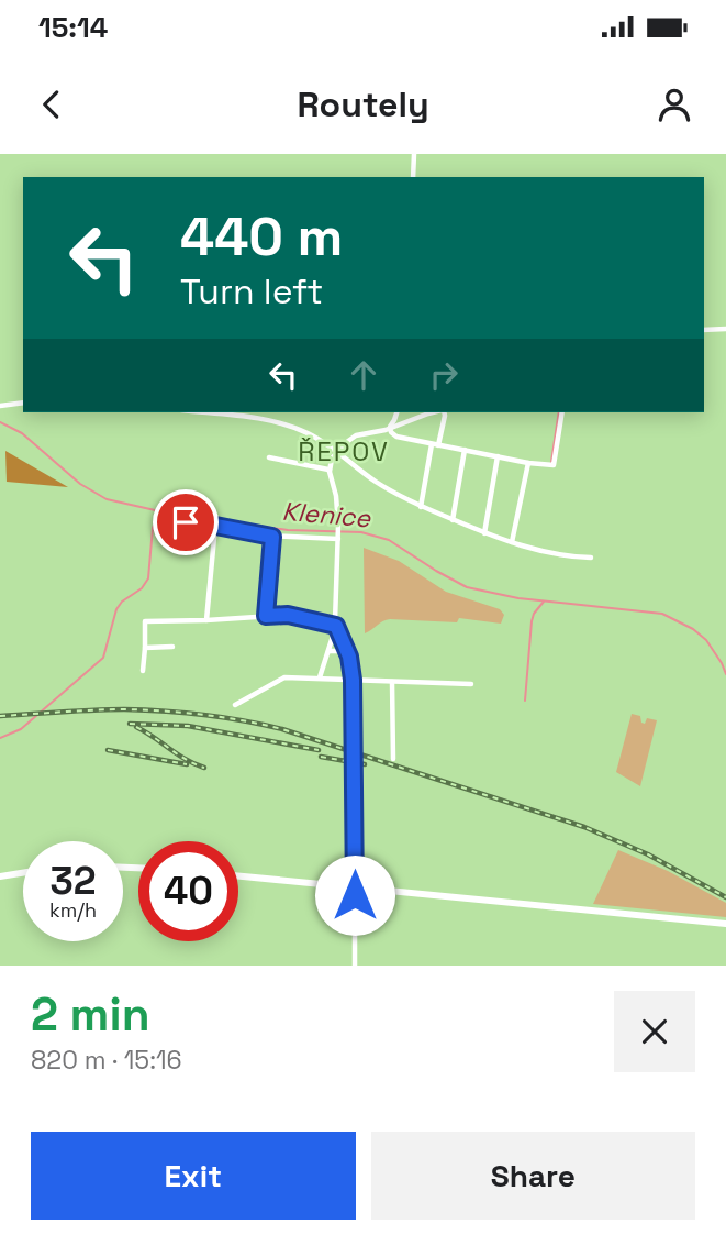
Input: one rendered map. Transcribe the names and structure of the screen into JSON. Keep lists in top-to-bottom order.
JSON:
{
  "districts": ["ŘEPOV"],
  "water": ["Klenice"],
  "page": {
    "status": "15:14",
    "header": "Routely",
    "turn": ["440 m", "Turn left"],
    "speed": "32 km/h",
    "limit": "40",
    "heading": ["2 min", "820 m · 15:16"],
    "buttons": ["Exit", "Share"]
  }
}
